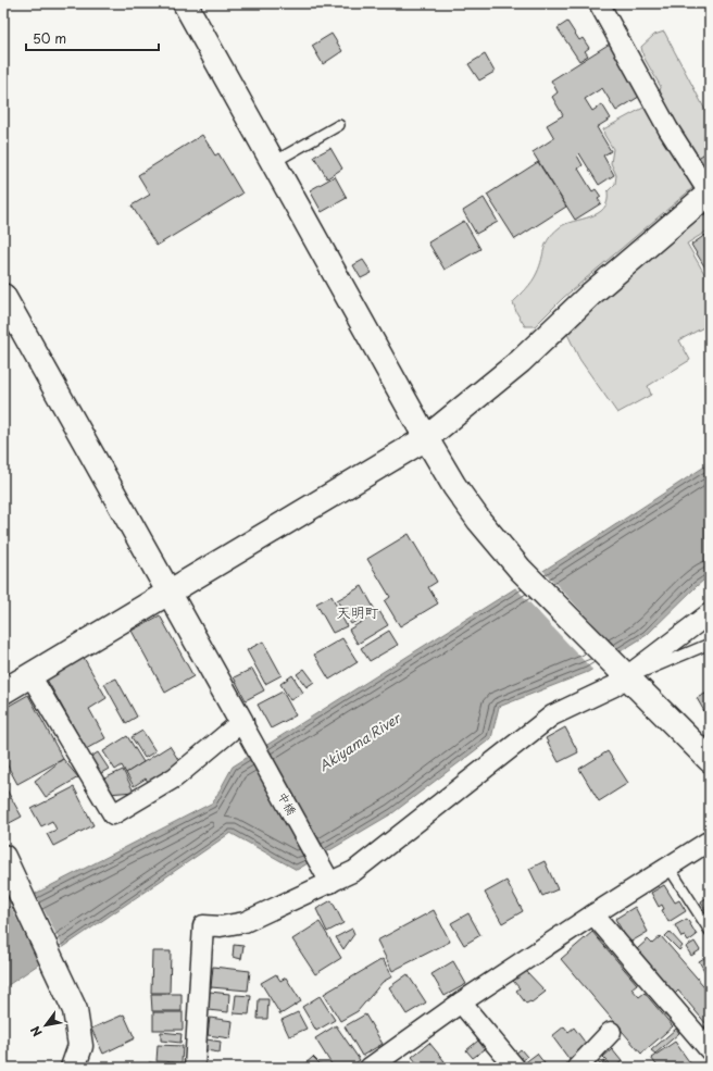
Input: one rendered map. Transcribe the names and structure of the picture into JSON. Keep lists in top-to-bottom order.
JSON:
{
  "streets": {
    "street": ["中橋"]
  },
  "districts": ["天明町"],
  "water": ["Akiyama River"],
  "scale_bar": "50 m",
  "north": "bottom left"
}
